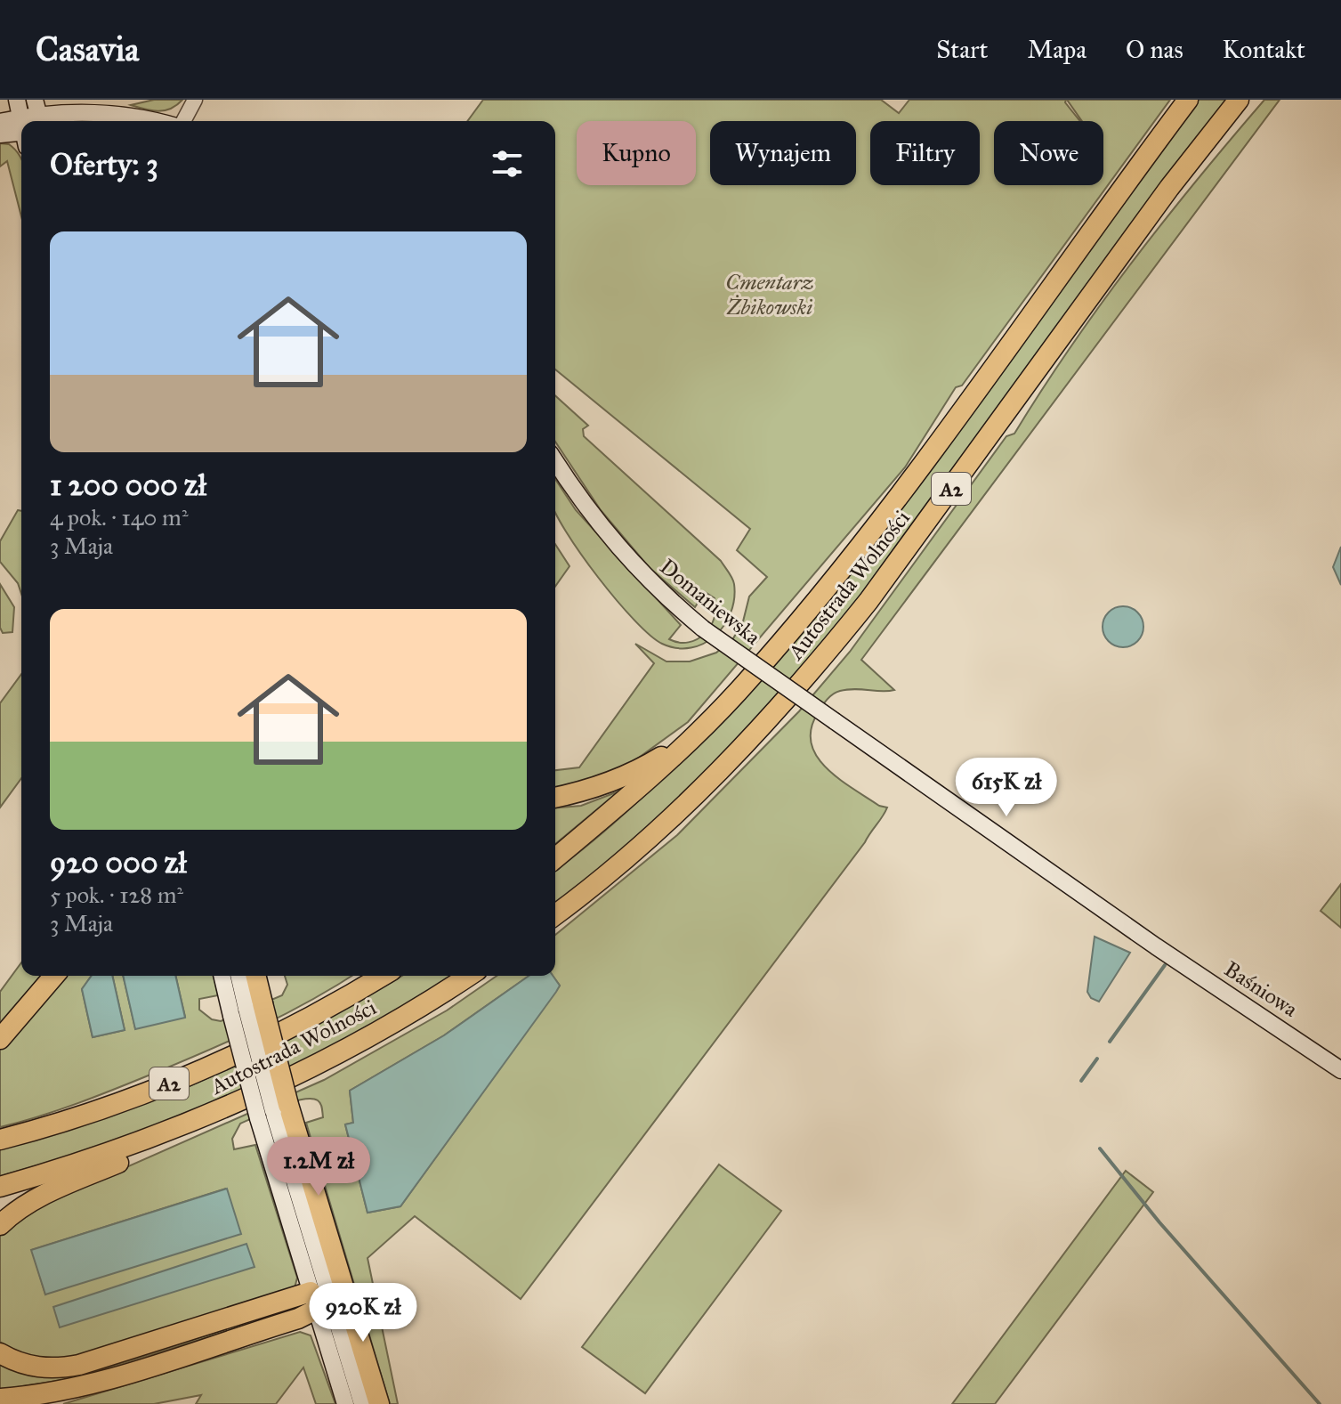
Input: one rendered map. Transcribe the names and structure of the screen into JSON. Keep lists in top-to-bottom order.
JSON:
{
  "streets": {
    "highway": ["A2", "Autostrada Wolności"],
    "main road": ["Domaniewska", "Baśniowa"]
  },
  "crossings": [
    ["Domaniewska", "Baśniowa"]
  ],
  "parks": ["Cmentarz Żbikowski"],
  "page": {
    "header": "Casavia",
    "nav": [
      "Start",
      "Mapa",
      "O nas",
      "Kontakt"
    ],
    "chip": [
      "Kupno",
      "Wynajem",
      "Filtry",
      "Nowe"
    ],
    "heading": "Oferty: 3",
    "list": [
      {
        "name": "1 200 000 zł",
        "note": "4 pok. · 140 m² · 3 Maja"
      },
      {
        "name": "920 000 zł",
        "note": "5 pok. · 128 m² · 3 Maja"
      }
    ],
    "price": ["615K zł", "1.2M zł", "920K zł"]
  }
}
